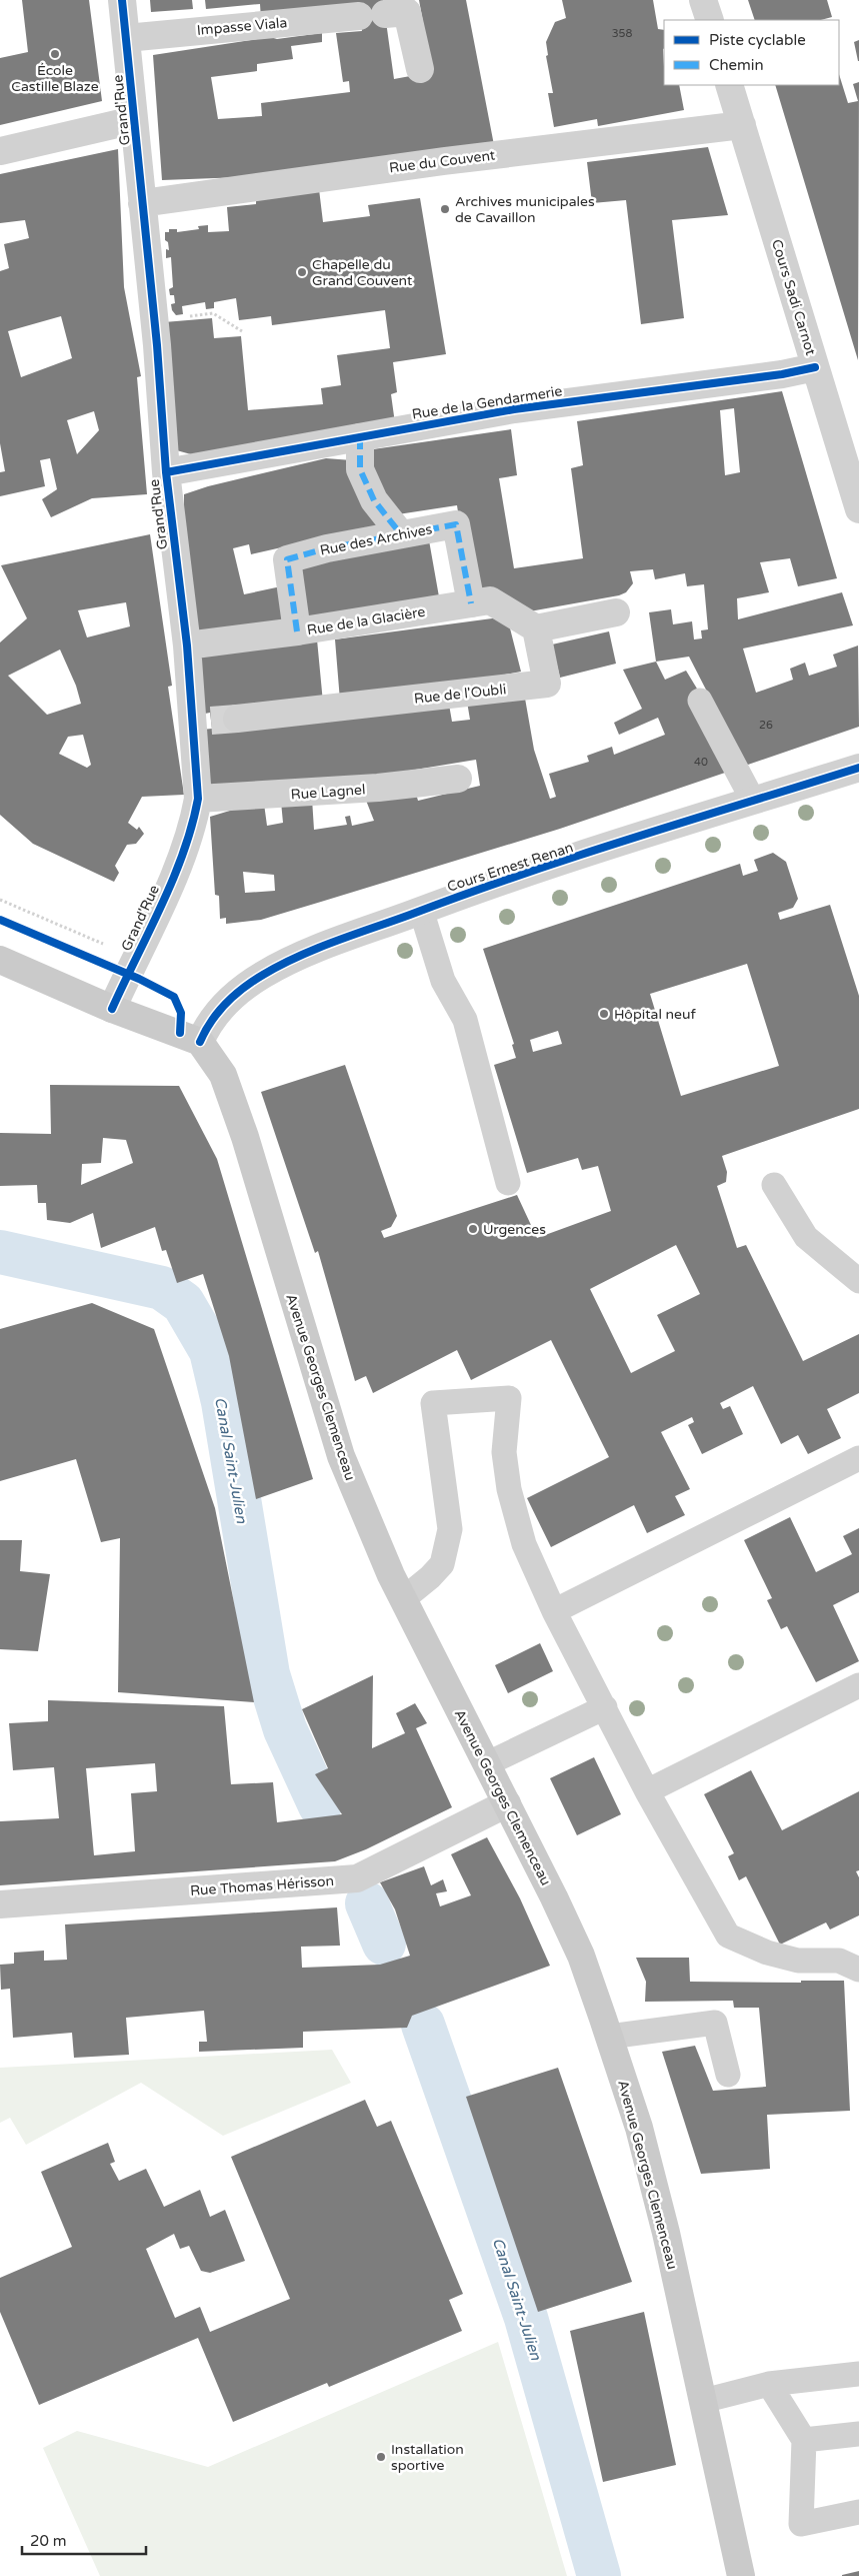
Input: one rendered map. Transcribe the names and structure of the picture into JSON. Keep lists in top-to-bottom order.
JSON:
{
  "streets": {
    "main road": ["Avenue Georges Clemenceau"],
    "street": [
      "Impasse Viala",
      "Grand'Rue",
      "Rue du Couvent",
      "Cours Sadi Carnot",
      "Rue de la Gendarmerie",
      "Rue des Archives",
      "Rue de la Glacière",
      "Rue de l'Oubli",
      "Rue Lagnel",
      "Cours Ernest Renan",
      "Rue Thomas Hérisson"
    ]
  },
  "crossings": [
    ["Impasse Viala", "Grand'Rue"],
    ["Grand'Rue", "Rue du Couvent"],
    ["Grand'Rue", "Rue de la Gendarmerie"],
    ["Grand'Rue", "Rue de la Glacière"],
    ["Grand'Rue", "Rue de l'Oubli"],
    ["Grand'Rue", "Rue Lagnel"],
    ["Rue du Couvent", "Cours Sadi Carnot"],
    ["Cours Sadi Carnot", "Rue de la Gendarmerie"],
    ["Rue des Archives", "Rue de la Glacière"],
    ["Rue de la Glacière", "Rue de l'Oubli"],
    ["Cours Ernest Renan", "Avenue Georges Clemenceau"],
    ["Avenue Georges Clemenceau", "Rue Thomas Hérisson"]
  ],
  "water": ["Canal Saint-Julien"],
  "places": [
    "École Castille Blaze",
    "Archives municipales de Cavaillon",
    "Chapelle du Grand Couvent",
    "Hôpital neuf",
    "Urgences",
    "Installation sportive"
  ],
  "house_numbers": ["358", "26", "40"],
  "legend": ["Piste cyclable", "Chemin"],
  "scale_bar": "20 m"
}
